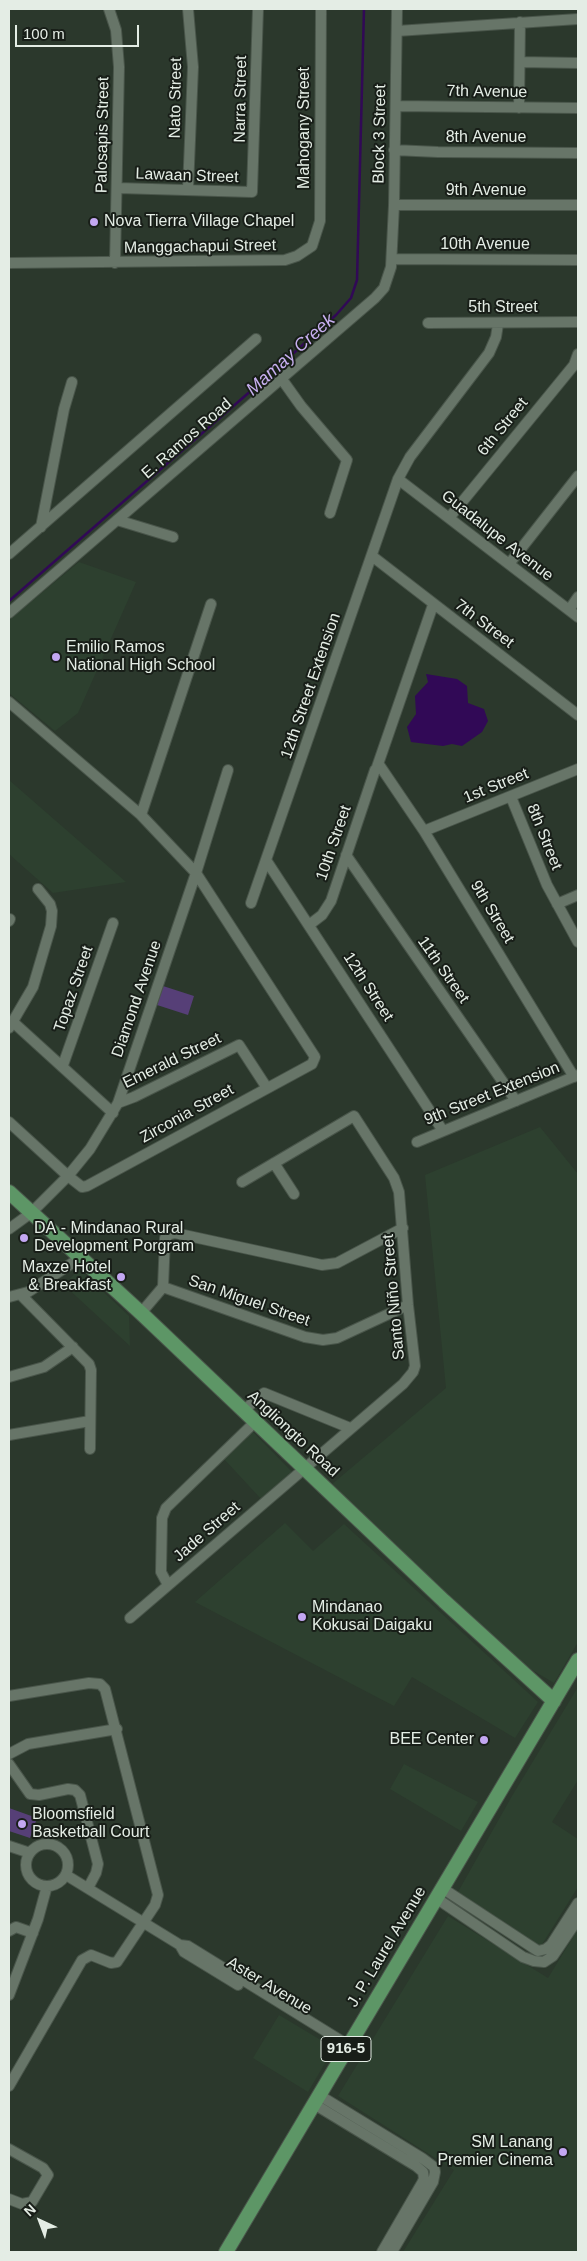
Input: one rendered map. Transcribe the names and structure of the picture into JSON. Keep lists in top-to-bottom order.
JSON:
{
  "streets": {
    "main road": ["Angliongto Road", "J. P. Laurel Avenue", "916-5"],
    "street": [
      "7th Avenue",
      "Nato Street",
      "Narra Street",
      "Mahogany Street",
      "Block 3 Street",
      "Palosapis Street",
      "8th Avenue",
      "Lawaan Street",
      "9th Avenue",
      "10th Avenue",
      "Manggachapui Street",
      "5th Street",
      "6th Street",
      "E. Ramos Road",
      "Guadalupe Avenue",
      "7th Street",
      "12th Street Extension",
      "1st Street",
      "8th Street",
      "10th Street",
      "9th Street",
      "11th Street",
      "12th Street",
      "Topaz Street",
      "Diamond Avenue",
      "Emerald Street",
      "9th Street Extension",
      "Zirconia Street",
      "Santo Niño Street",
      "San Miguel Street",
      "Jade Street",
      "Aster Avenue"
    ]
  },
  "crossings": [
    ["7th Avenue", "Block 3 Street"],
    ["Nato Street", "Lawaan Street"],
    ["Narra Street", "Lawaan Street"],
    ["Mahogany Street", "Manggachapui Street"],
    ["Block 3 Street", "8th Avenue"],
    ["Block 3 Street", "9th Avenue"],
    ["Block 3 Street", "10th Avenue"],
    ["Block 3 Street", "E. Ramos Road"],
    ["Palosapis Street", "Lawaan Street"],
    ["Palosapis Street", "Manggachapui Street"],
    ["10th Avenue", "E. Ramos Road"],
    ["6th Street", "Guadalupe Avenue"],
    ["Guadalupe Avenue", "12th Street Extension"],
    ["7th Street", "12th Street Extension"],
    ["7th Street", "10th Street"],
    ["12th Street Extension", "12th Street"],
    ["1st Street", "8th Street"],
    ["1st Street", "9th Street"],
    ["10th Street", "9th Street"],
    ["10th Street", "11th Street"],
    ["10th Street", "12th Street"],
    ["9th Street", "9th Street Extension"],
    ["11th Street", "9th Street Extension"],
    ["12th Street", "9th Street Extension"],
    ["Diamond Avenue", "Emerald Street"],
    ["Diamond Avenue", "Zirconia Street"],
    ["Diamond Avenue", "Angliongto Road"],
    ["Emerald Street", "Zirconia Street"],
    ["Santo Niño Street", "San Miguel Street"],
    ["Santo Niño Street", "Angliongto Road"],
    ["Santo Niño Street", "Jade Street"],
    ["Angliongto Road", "Jade Street"],
    ["Angliongto Road", "J. P. Laurel Avenue"],
    ["J. P. Laurel Avenue", "Aster Avenue"]
  ],
  "water": ["Mamay Creek"],
  "places": [
    "Nova Tierra Village Chapel",
    "Emilio Ramos National High School",
    "DA - Mindanao Rural Development Porgram",
    "Maxze Hotel & Breakfast",
    "Mindanao Kokusai Daigaku",
    "BEE Center",
    "Bloomsfield Basketball Court",
    "SM Lanang Premier Cinema"
  ],
  "scale_bar": "100 m",
  "north": "top left"
}
